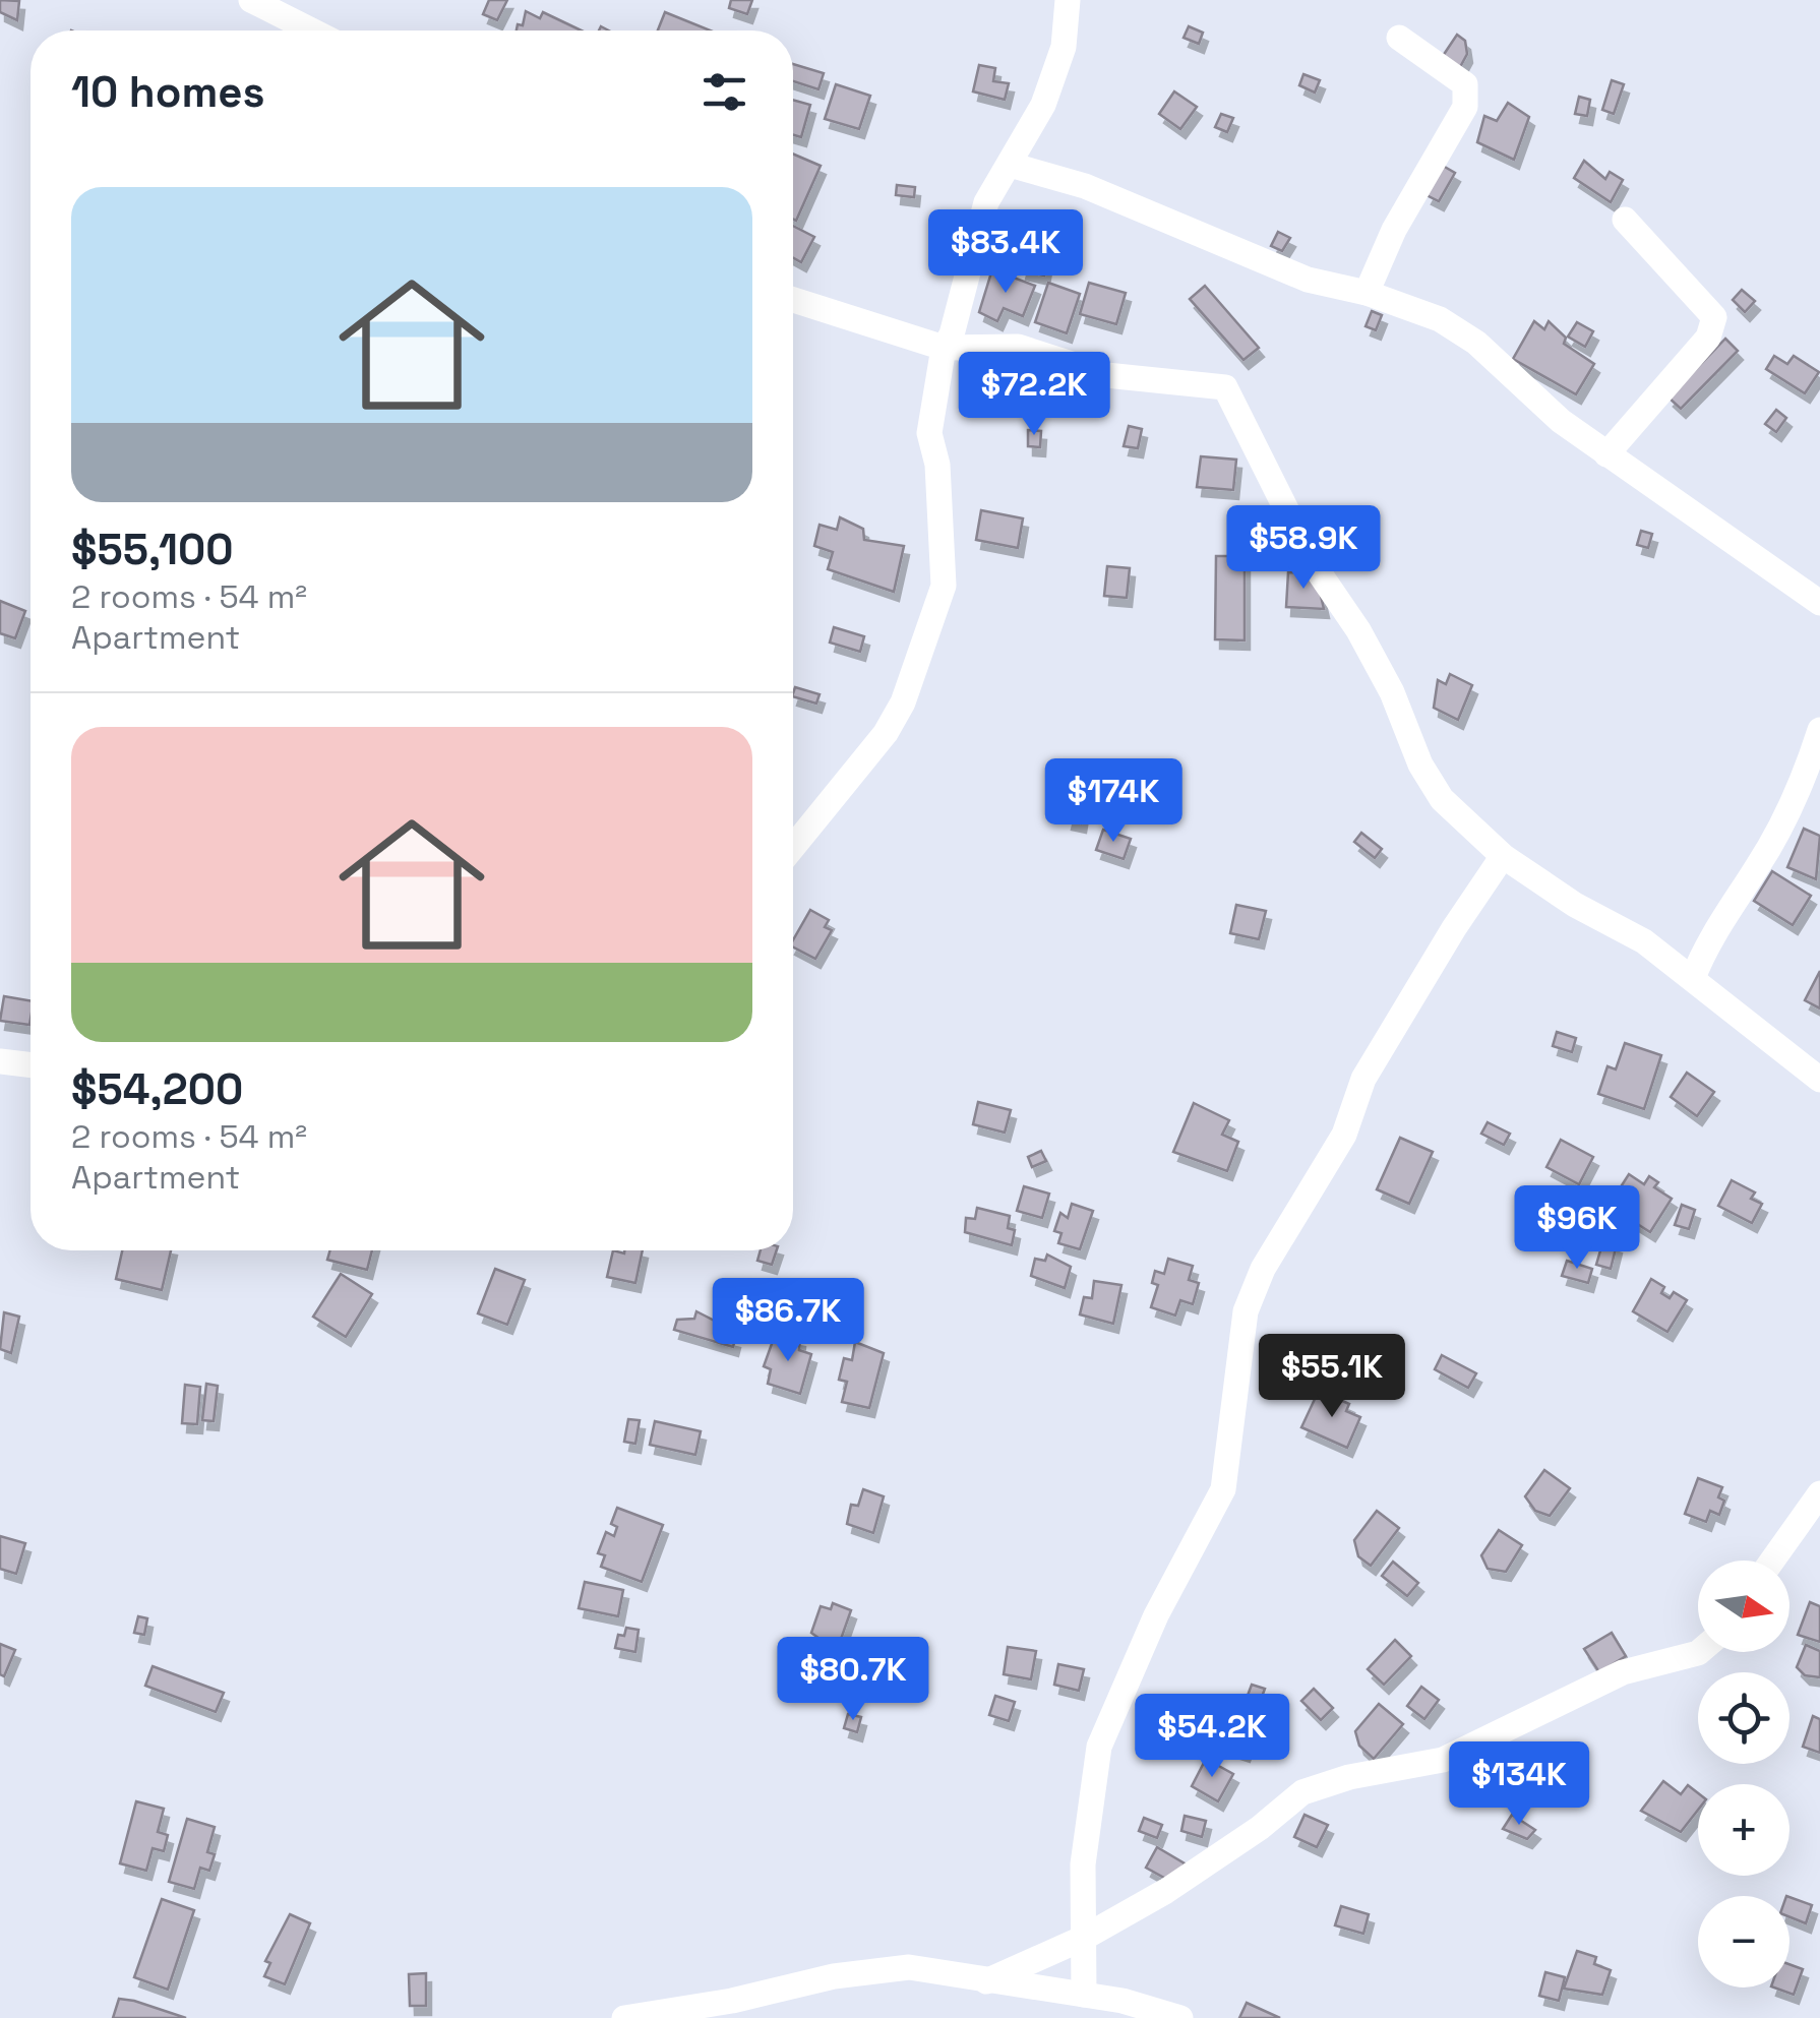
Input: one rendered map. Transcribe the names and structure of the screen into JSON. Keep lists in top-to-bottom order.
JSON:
{
  "north": "right",
  "page": {
    "heading": "10 homes",
    "list": [
      {
        "name": "$55,100",
        "note": "2 rooms · 54 m² · Apartment"
      },
      {
        "name": "$54,200",
        "note": "2 rooms · 54 m² · Apartment"
      }
    ],
    "price": [
      "$83.4K",
      "$72.2K",
      "$58.9K",
      "$174K",
      "$96K",
      "$86.7K",
      "$55.1K",
      "$80.7K",
      "$54.2K",
      "$134K"
    ],
    "map_buttons": ["+", "−"]
  }
}
